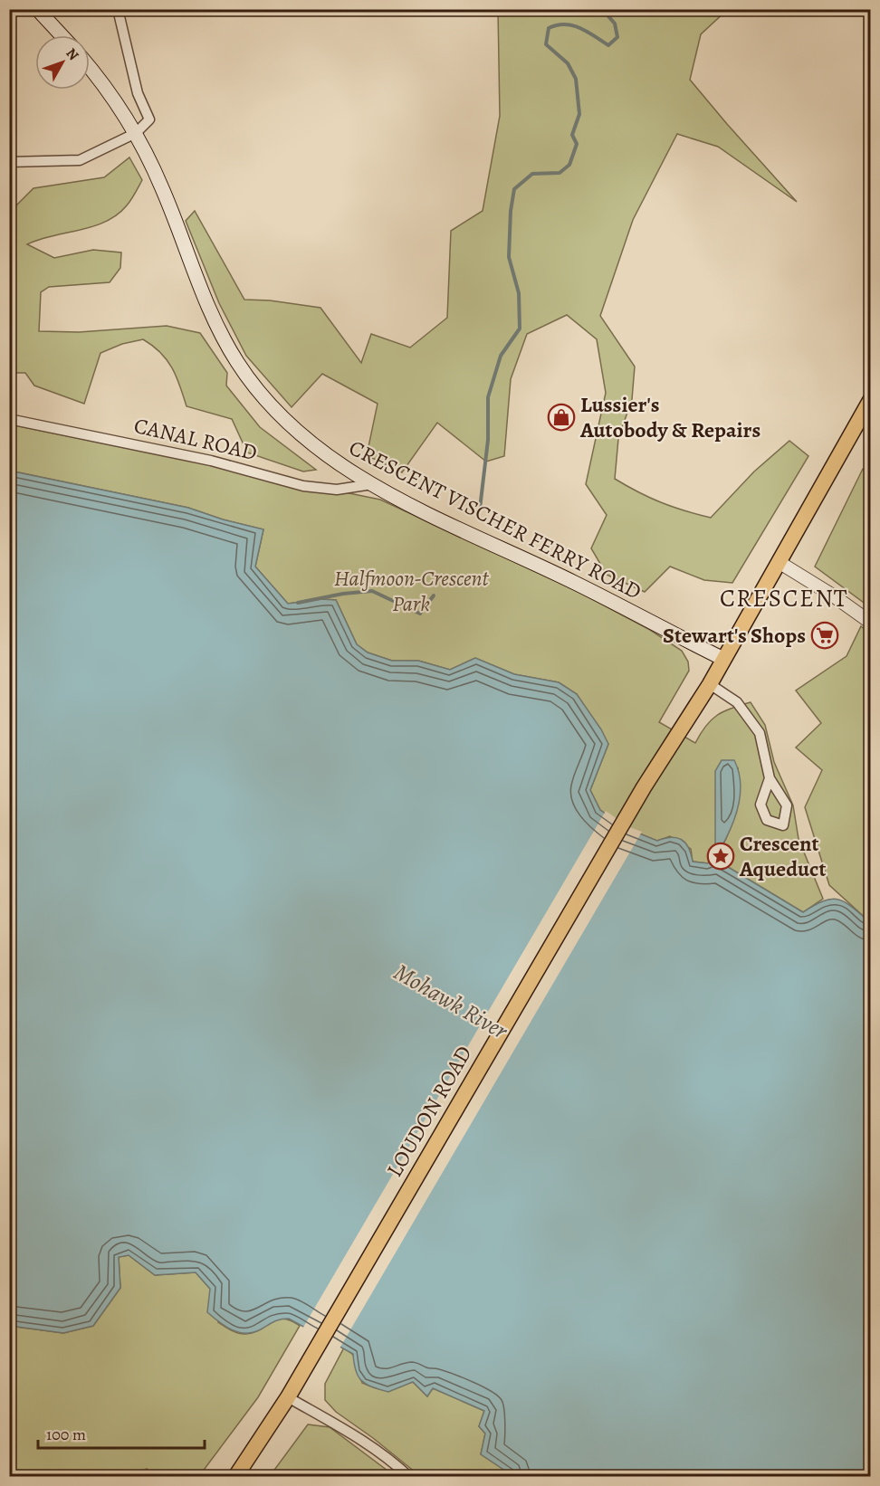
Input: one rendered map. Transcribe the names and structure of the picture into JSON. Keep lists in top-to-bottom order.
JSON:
{
  "streets": {
    "main road": ["CRESCENT VISCHER FERRY ROAD", "LOUDON ROAD"],
    "street": ["CANAL ROAD"]
  },
  "crossings": [
    ["CANAL ROAD", "CRESCENT VISCHER FERRY ROAD"],
    ["CRESCENT VISCHER FERRY ROAD", "LOUDON ROAD"]
  ],
  "districts": ["CRESCENT"],
  "water": ["Mohawk River"],
  "parks": ["Halfmoon-Crescent Park"],
  "places": {
    "shop": ["Lussier's Autobody & Repairs"],
    "supermarket": ["Stewart's Shops"],
    "place": ["Crescent Aqueduct"]
  },
  "scale_bar": "100 m",
  "north": "top right"
}
